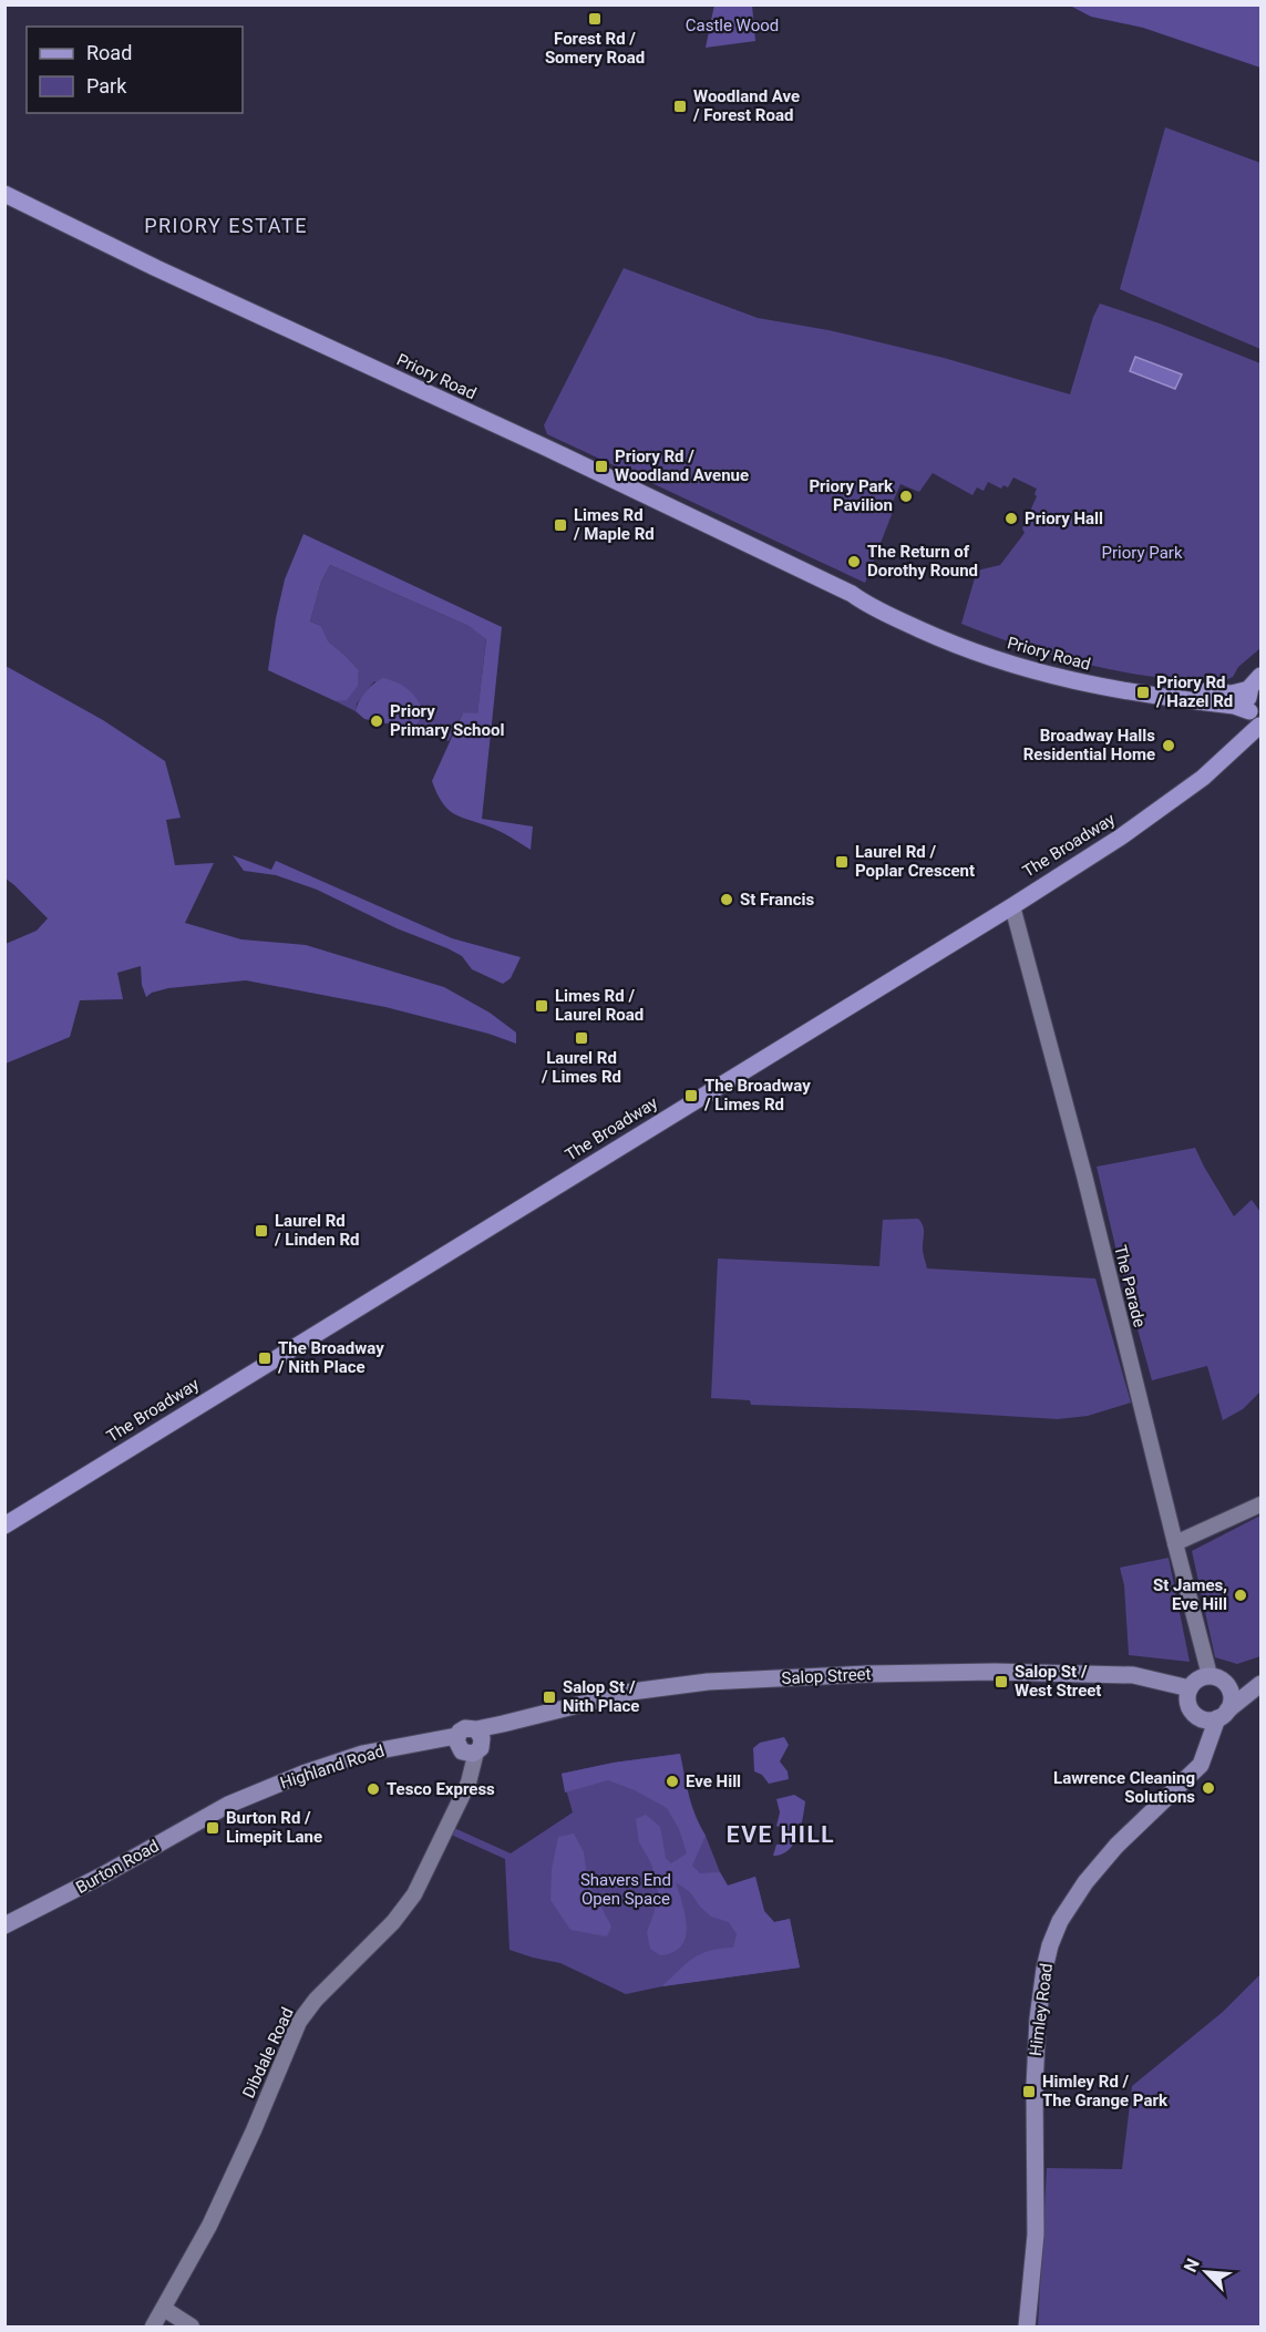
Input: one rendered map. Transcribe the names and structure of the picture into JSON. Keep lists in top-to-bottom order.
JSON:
{
  "streets": {
    "main road": [
      "Priory Road",
      "The Broadway",
      "Salop Street",
      "Highland Road",
      "Burton Road",
      "Himley Road"
    ],
    "street": ["The Parade", "Dibdale Road"]
  },
  "crossings": [
    ["The Broadway", "The Parade"],
    ["The Parade", "Salop Street"],
    ["The Parade", "Himley Road"],
    ["Salop Street", "Highland Road"],
    ["Salop Street", "Himley Road"],
    ["Salop Street", "Dibdale Road"],
    ["Highland Road", "Burton Road"],
    ["Highland Road", "Dibdale Road"]
  ],
  "districts": ["PRIORY ESTATE", "EVE HILL"],
  "parks": ["Castle Wood", "Priory Park", "Shavers End Open Space"],
  "places": {
    "transit": [
      "Forest Rd / Somery Road",
      "Woodland Ave / Forest Road",
      "Priory Rd / Woodland Avenue",
      "Limes Rd / Maple Rd",
      "Priory Rd / Hazel Rd",
      "Laurel Rd / Poplar Crescent",
      "Limes Rd / Laurel Road",
      "Laurel Rd / Limes Rd",
      "The Broadway / Limes Rd",
      "Laurel Rd / Linden Rd",
      "The Broadway / Nith Place",
      "Salop St / West Street",
      "Salop St / Nith Place",
      "Burton Rd / Limepit Lane",
      "Himley Rd / The Grange Park"
    ],
    "other": [
      "Priory Park Pavilion",
      "Priory Hall",
      "The Return of Dorothy Round",
      "Priory Primary School",
      "Broadway Halls Residential Home",
      "St Francis",
      "St James, Eve Hill",
      "Eve Hill",
      "Lawrence Cleaning Solutions",
      "Tesco Express"
    ]
  },
  "legend": ["Road", "Park"],
  "north": "top left"
}
